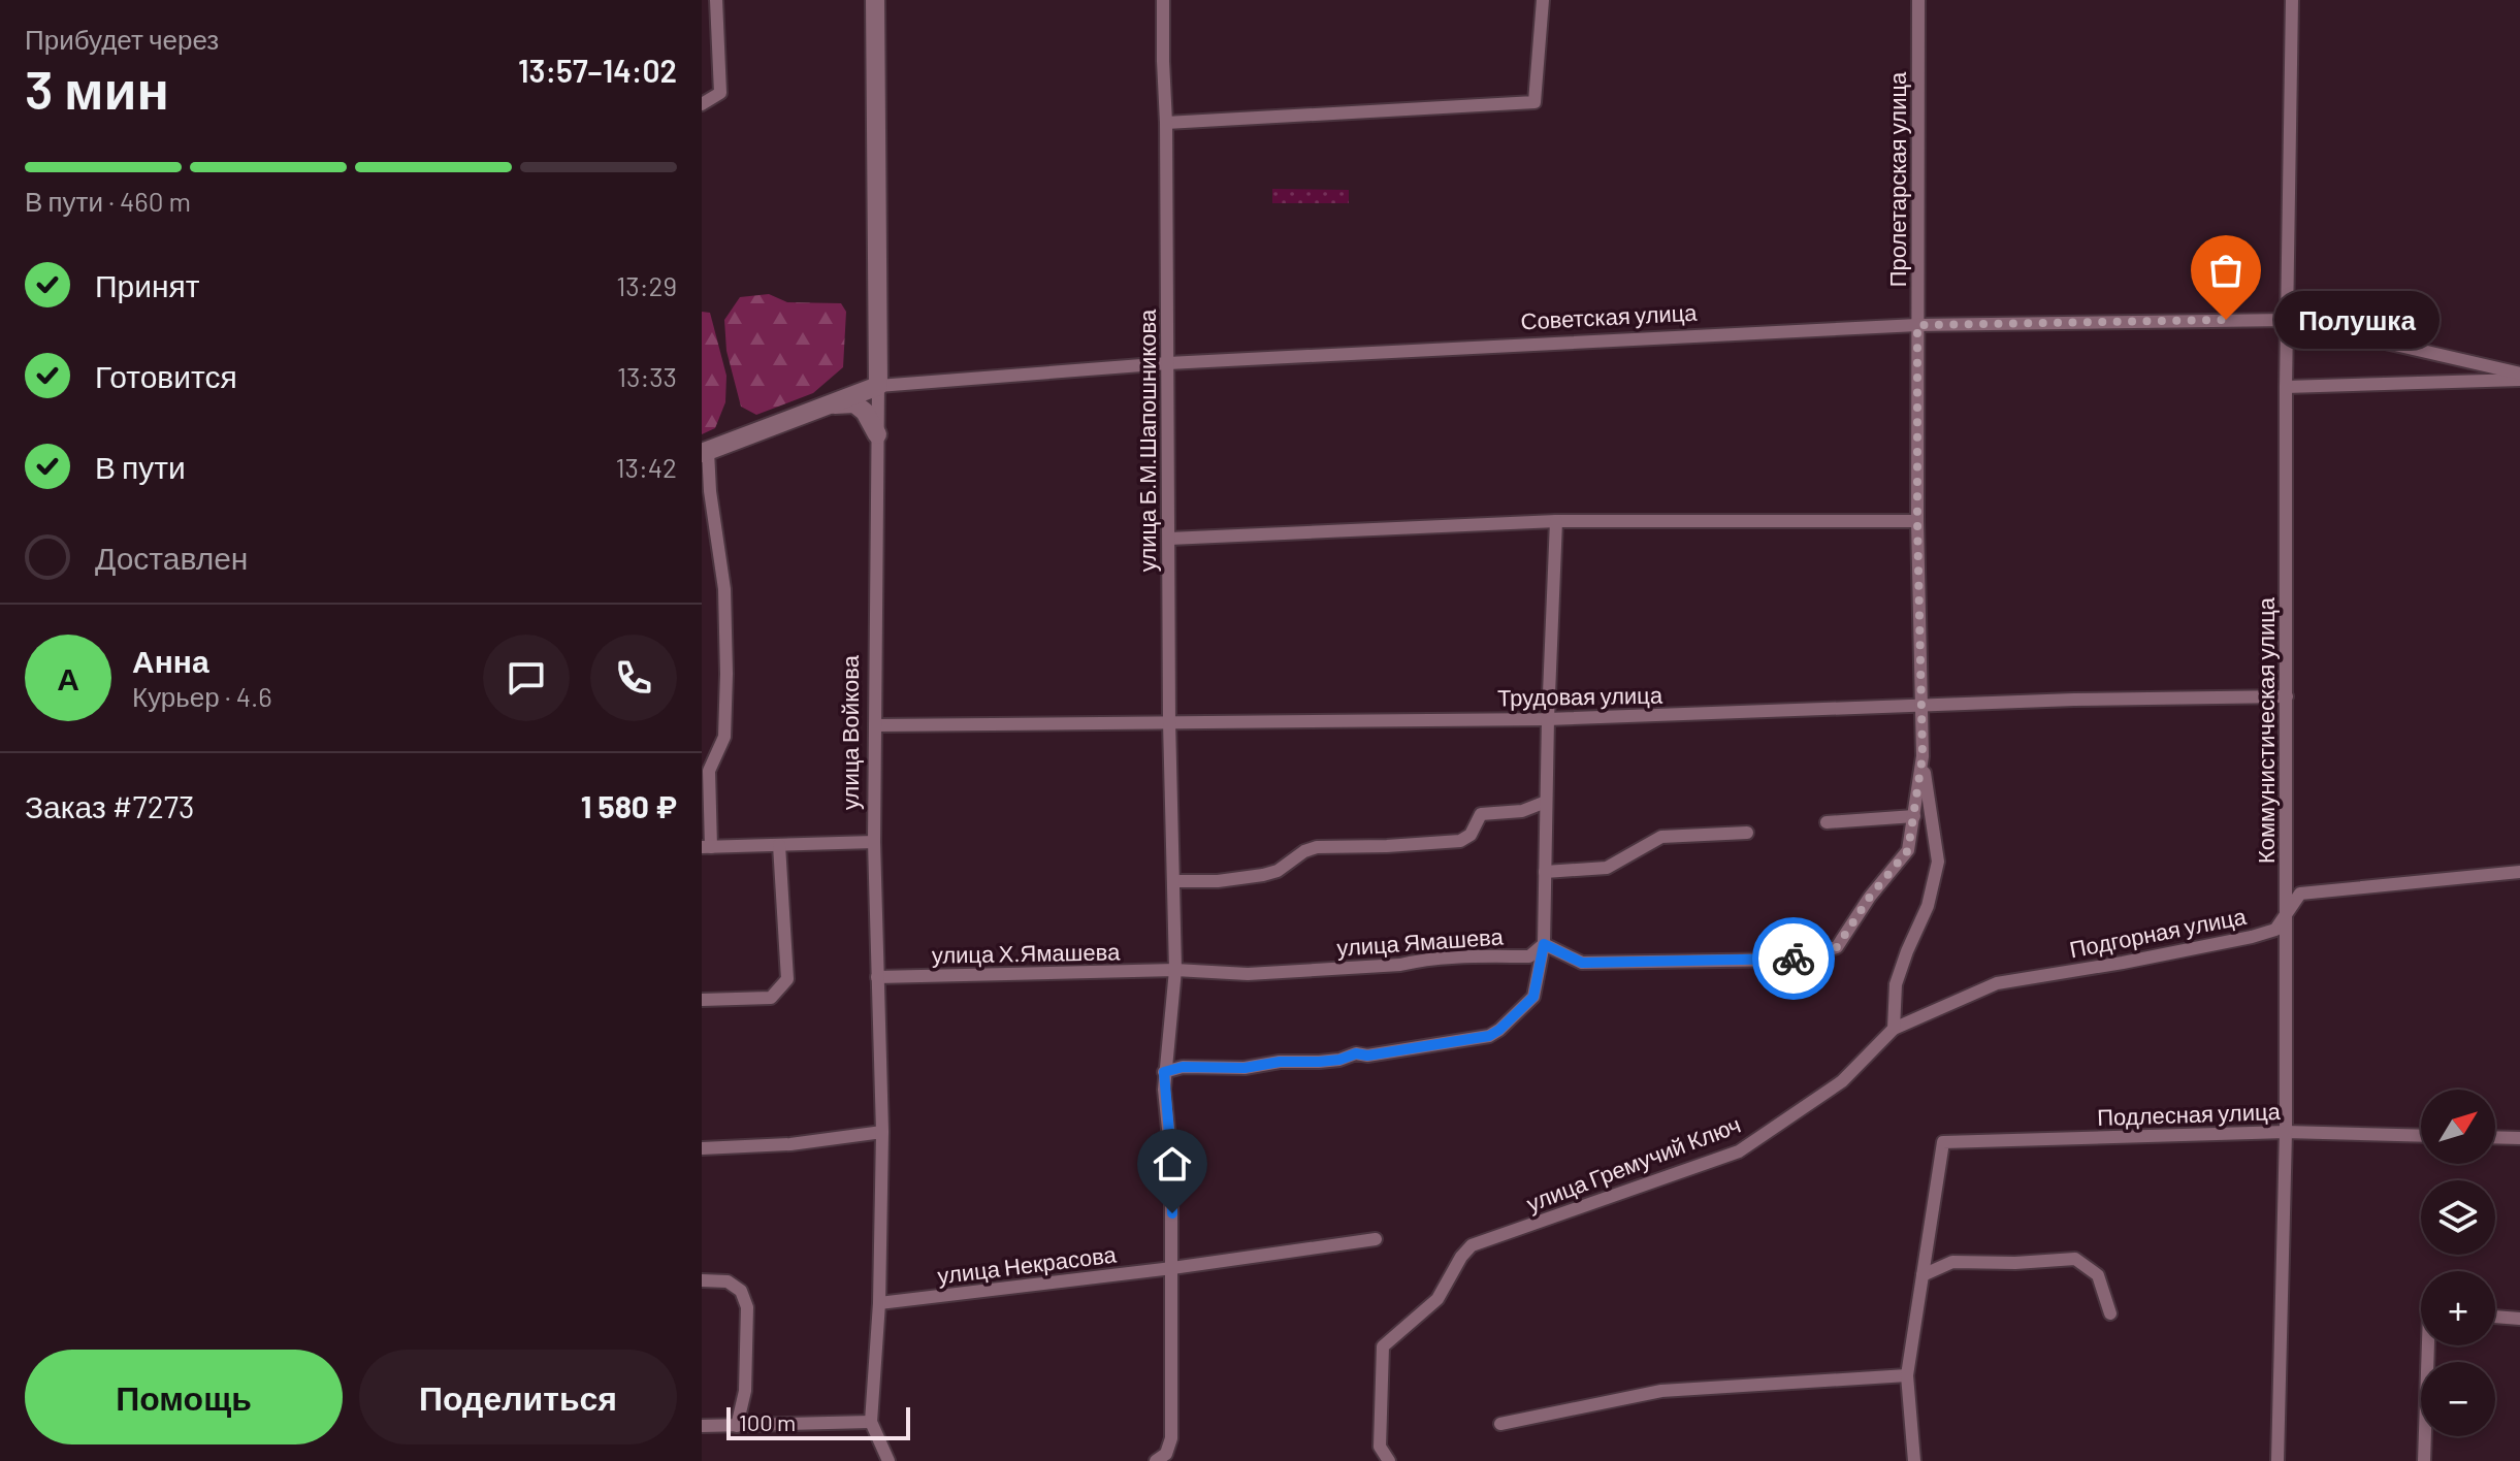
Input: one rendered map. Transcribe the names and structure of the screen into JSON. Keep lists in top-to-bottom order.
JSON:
{
  "streets": {
    "main road": ["Советская улица", "улица Войкова"],
    "street": [
      "Пролетарская улица",
      "улица Б.М.Шапошникова",
      "Трудовая улица",
      "Коммунистическая улица",
      "Подгорная улица",
      "улица Ямашева",
      "улица Х.Ямашева",
      "Подлесная улица",
      "улица Гремучий Ключ",
      "улица Некрасова"
    ]
  },
  "crossings": [
    ["Пролетарская улица", "Советская улица"],
    ["Пролетарская улица", "Трудовая улица"],
    ["Советская улица", "улица Б.М.Шапошникова"],
    ["Советская улица", "Коммунистическая улица"],
    ["Советская улица", "улица Войкова"],
    ["улица Б.М.Шапошникова", "Трудовая улица"],
    ["улица Б.М.Шапошникова", "улица Ямашева"],
    ["улица Б.М.Шапошникова", "улица Х.Ямашева"],
    ["улица Б.М.Шапошникова", "улица Некрасова"],
    ["Трудовая улица", "Коммунистическая улица"],
    ["Трудовая улица", "улица Войкова"],
    ["Коммунистическая улица", "Подгорная улица"],
    ["Коммунистическая улица", "Подлесная улица"],
    ["улица Войкова", "улица Х.Ямашева"],
    ["улица Войкова", "улица Некрасова"],
    ["Подгорная улица", "улица Гремучий Ключ"],
    ["улица Ямашева", "улица Х.Ямашева"]
  ],
  "places": ["Полушка"],
  "scale_bar": "100 m",
  "north": "top right",
  "page": {
    "heading": ["3 мин", "Прибудет через", "13:57–14:02"],
    "panel": [
      "Анна",
      "Курьер · 4.6",
      "Заказ #7273",
      "1 580 ₽"
    ],
    "bar": "В пути · 460 m",
    "list": [
      ["Принят", "13:29"],
      ["Готовится", "13:33"],
      ["В пути", "13:42"],
      "Доставлен"
    ],
    "bubble": "Полушка",
    "round": "А",
    "map_buttons": ["+", "−"],
    "buttons": ["Помощь", "Поделиться"],
    "scale": "100 m"
  }
}
